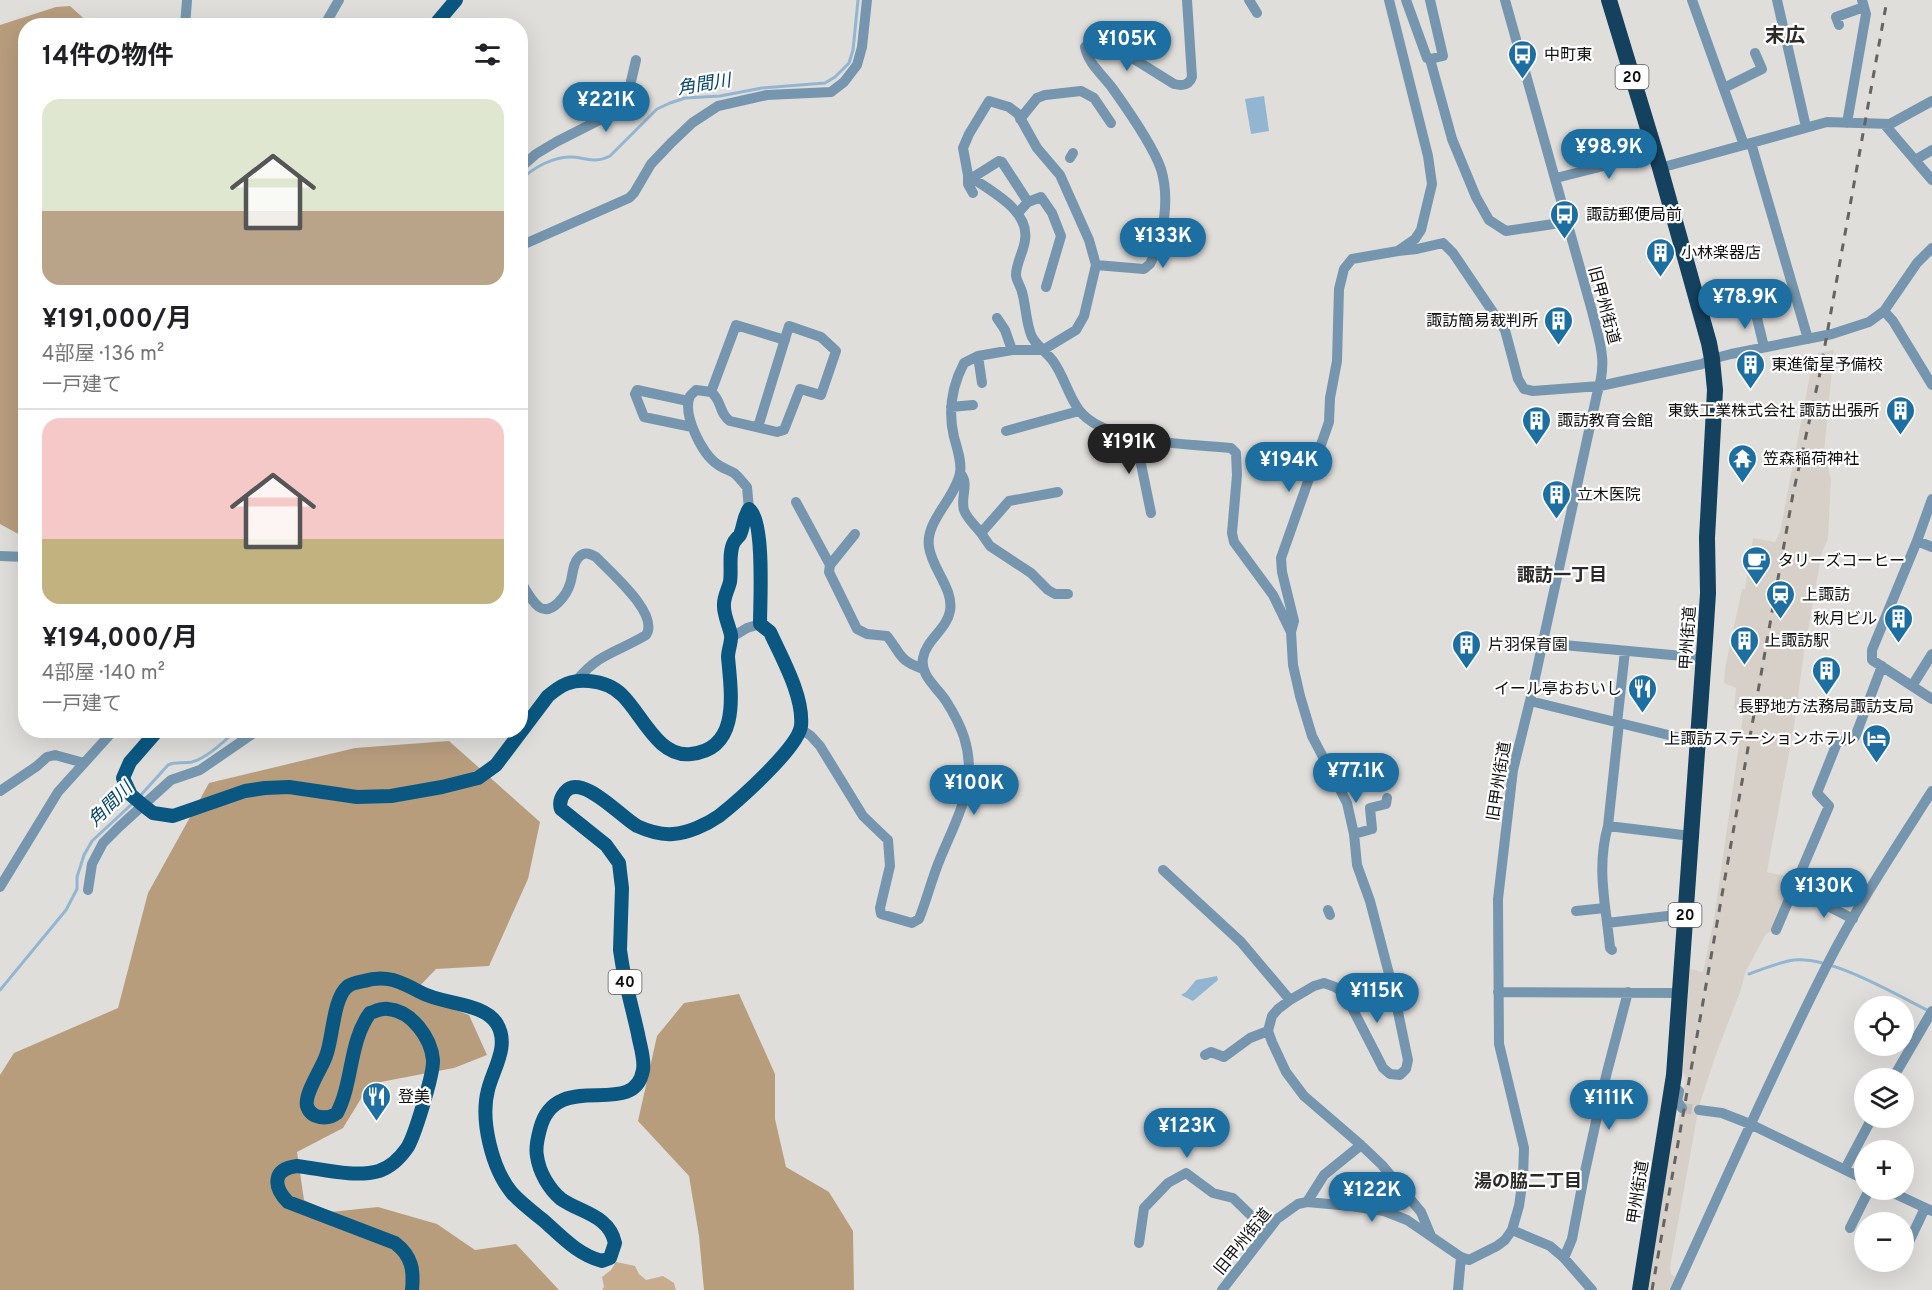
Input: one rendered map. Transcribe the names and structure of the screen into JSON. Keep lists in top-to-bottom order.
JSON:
{
  "streets": {
    "highway": ["20", "甲州街道"],
    "main road": ["40"],
    "street": ["旧甲州街道"]
  },
  "districts": ["末広", "諏訪一丁目", "湯の脇二丁目"],
  "water": ["角間川"],
  "places": {
    "bus stop": ["中町東", "諏訪郵便局前"],
    "building": [
      "小林楽器店",
      "諏訪簡易裁判所",
      "東進衛星予備校",
      "東鉄工業株式会社 諏訪出張所",
      "諏訪教育会館",
      "立木医院",
      "秋月ビル",
      "上諏訪駅",
      "片羽保育園",
      "長野地方法務局諏訪支局"
    ],
    "temple": ["笠森稲荷神社"],
    "cafe": ["タリーズコーヒー"],
    "station": ["上諏訪"],
    "restaurant": ["イール亭おおいし", "登美"],
    "hotel": ["上諏訪ステーションホテル"]
  },
  "page": {
    "heading": "14件の物件",
    "price": [
      "¥105K",
      "¥221K",
      "¥98.9K",
      "¥133K",
      "¥78.9K",
      "¥191K",
      "¥194K",
      "¥77.1K",
      "¥100K",
      "¥130K",
      "¥115K",
      "¥111K",
      "¥123K",
      "¥122K"
    ],
    "list": [
      {
        "name": "¥191,000/月",
        "note": "4部屋 · 136 m² · 一戸建て"
      },
      {
        "name": "¥194,000/月",
        "note": "4部屋 · 140 m² · 一戸建て"
      }
    ],
    "map_buttons": ["+", "−"]
  }
}
